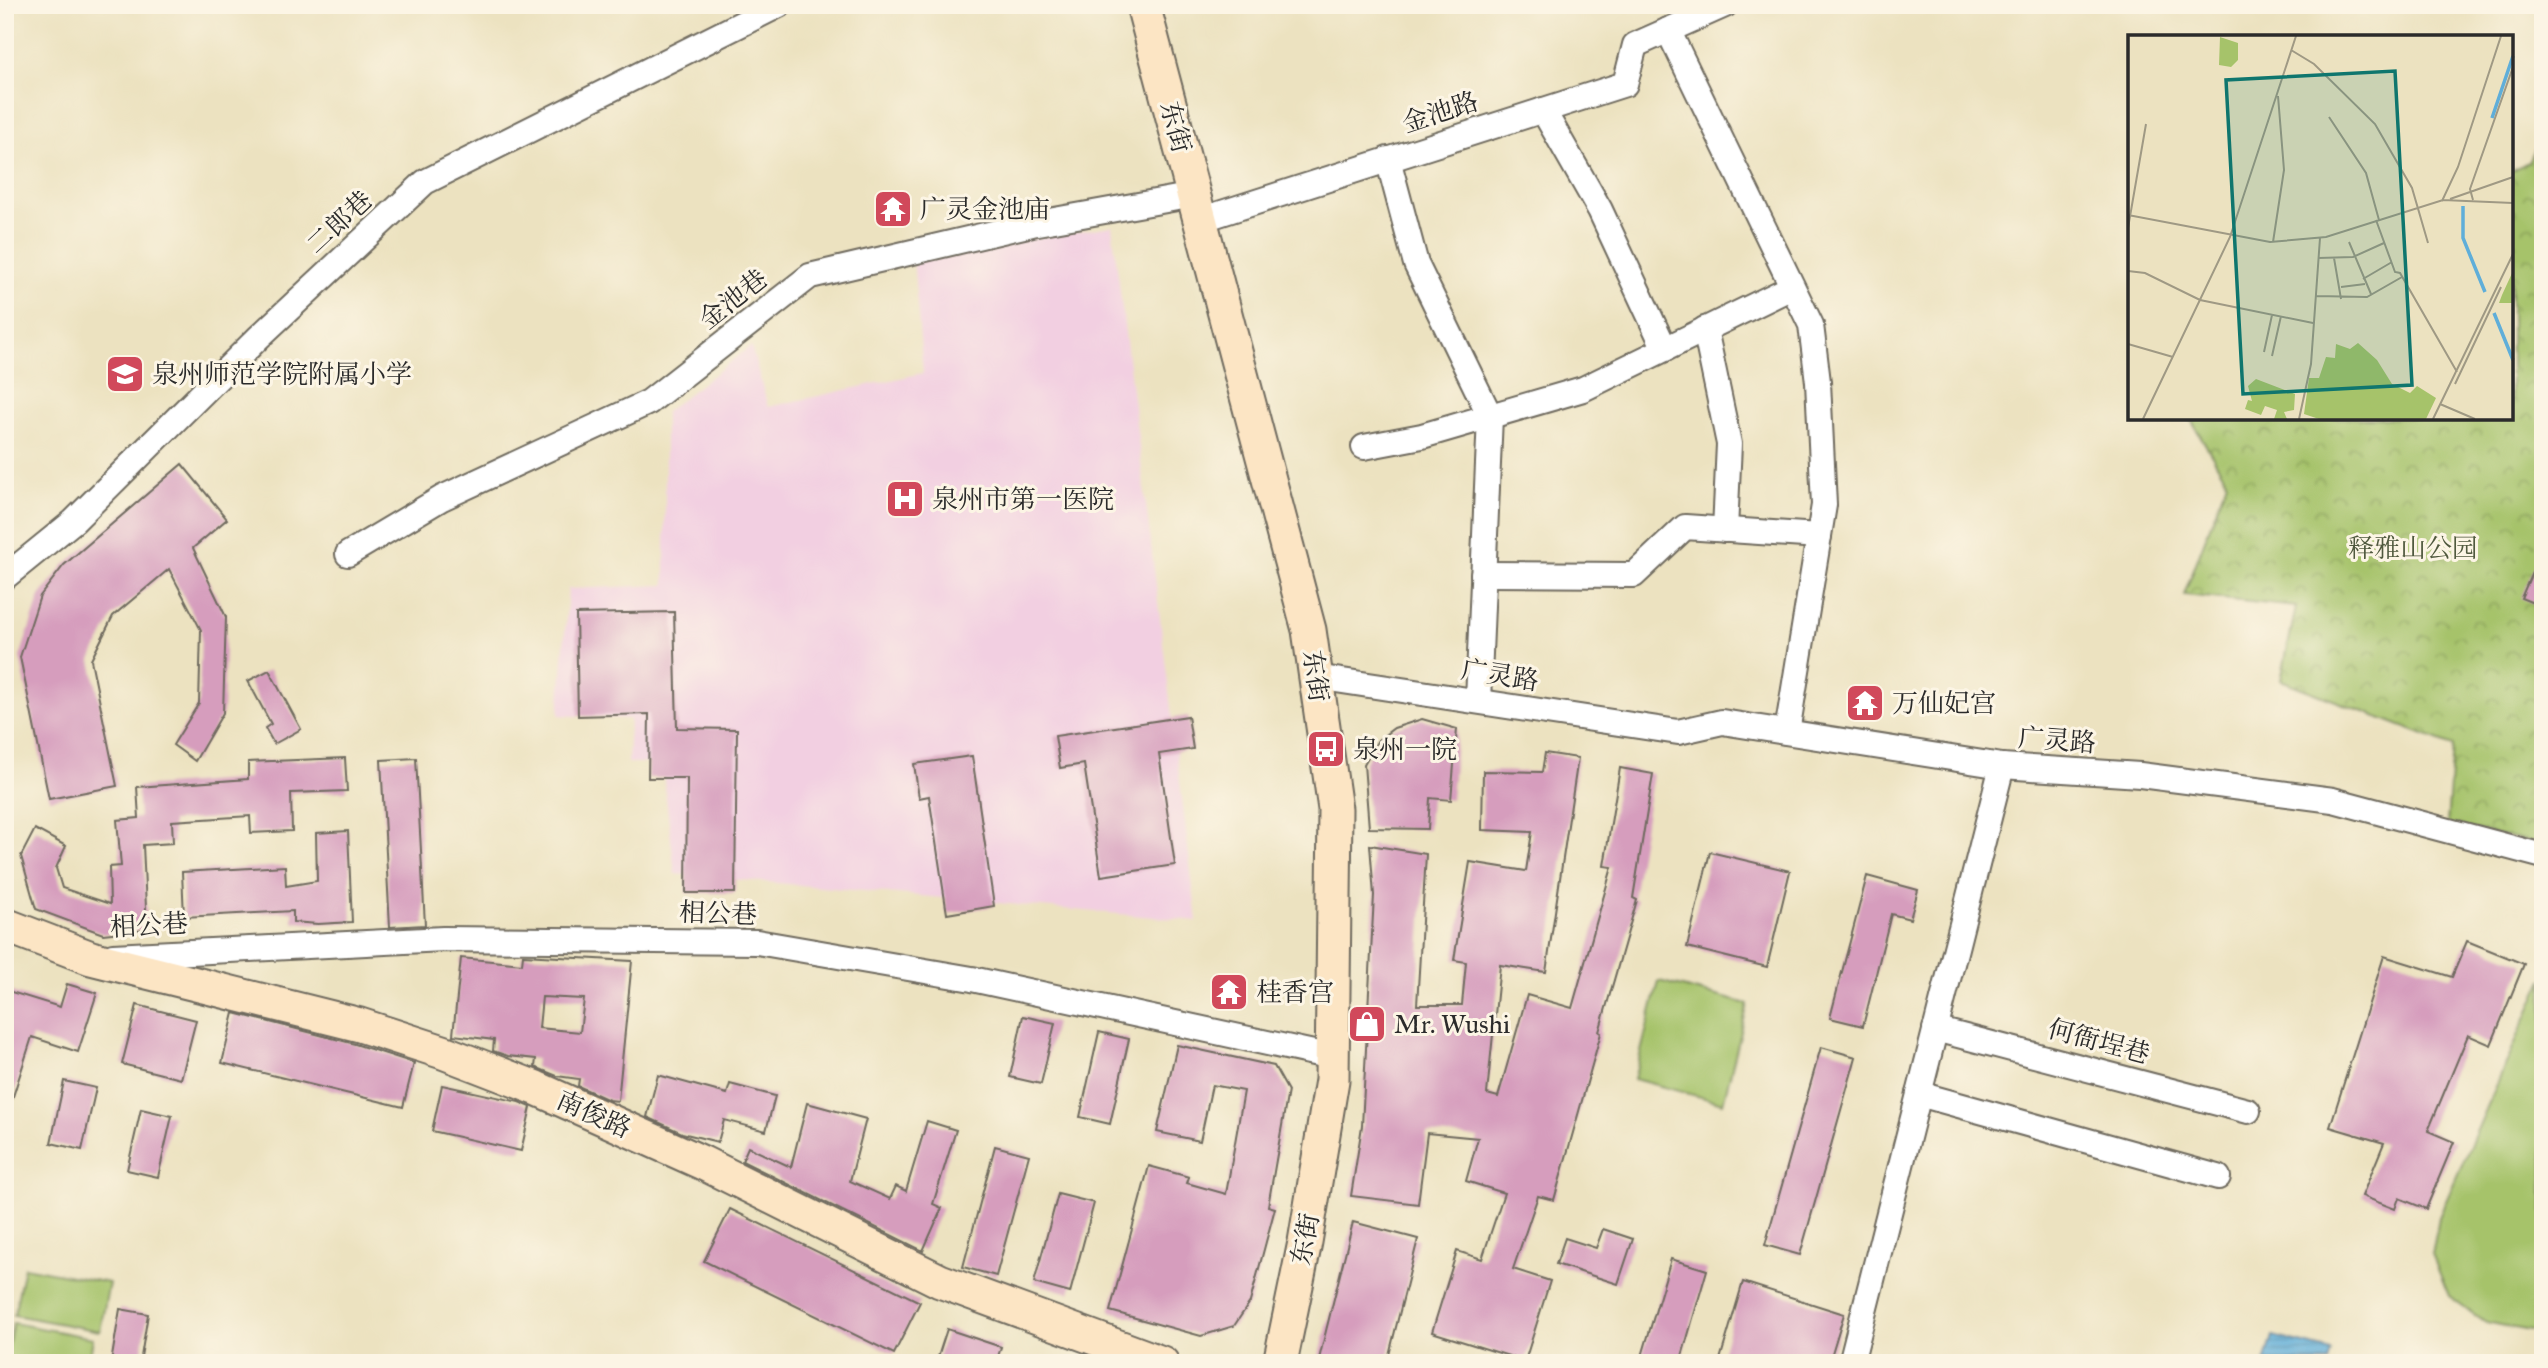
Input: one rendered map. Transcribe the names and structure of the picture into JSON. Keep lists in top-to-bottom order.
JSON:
{
  "streets": {
    "main road": ["东街", "南俊路"],
    "street": [
      "金池路",
      "二郎巷",
      "金池巷",
      "广灵路",
      "相公巷",
      "何衙埕巷"
    ]
  },
  "crossings": [
    ["金池路", "东街"],
    ["金池路", "金池巷"],
    ["东街", "金池巷"],
    ["东街", "广灵路"],
    ["东街", "相公巷"],
    ["相公巷", "南俊路"]
  ],
  "parks": ["释雅山公园"],
  "places": {
    "temple": ["广灵金池庙", "万仙妃宫", "桂香宫"],
    "school or university": ["泉州师范学院附属小学"],
    "hospital": ["泉州市第一医院"],
    "bus stop": ["泉州一院"],
    "shop": ["Mr. Wushi"]
  }
}
